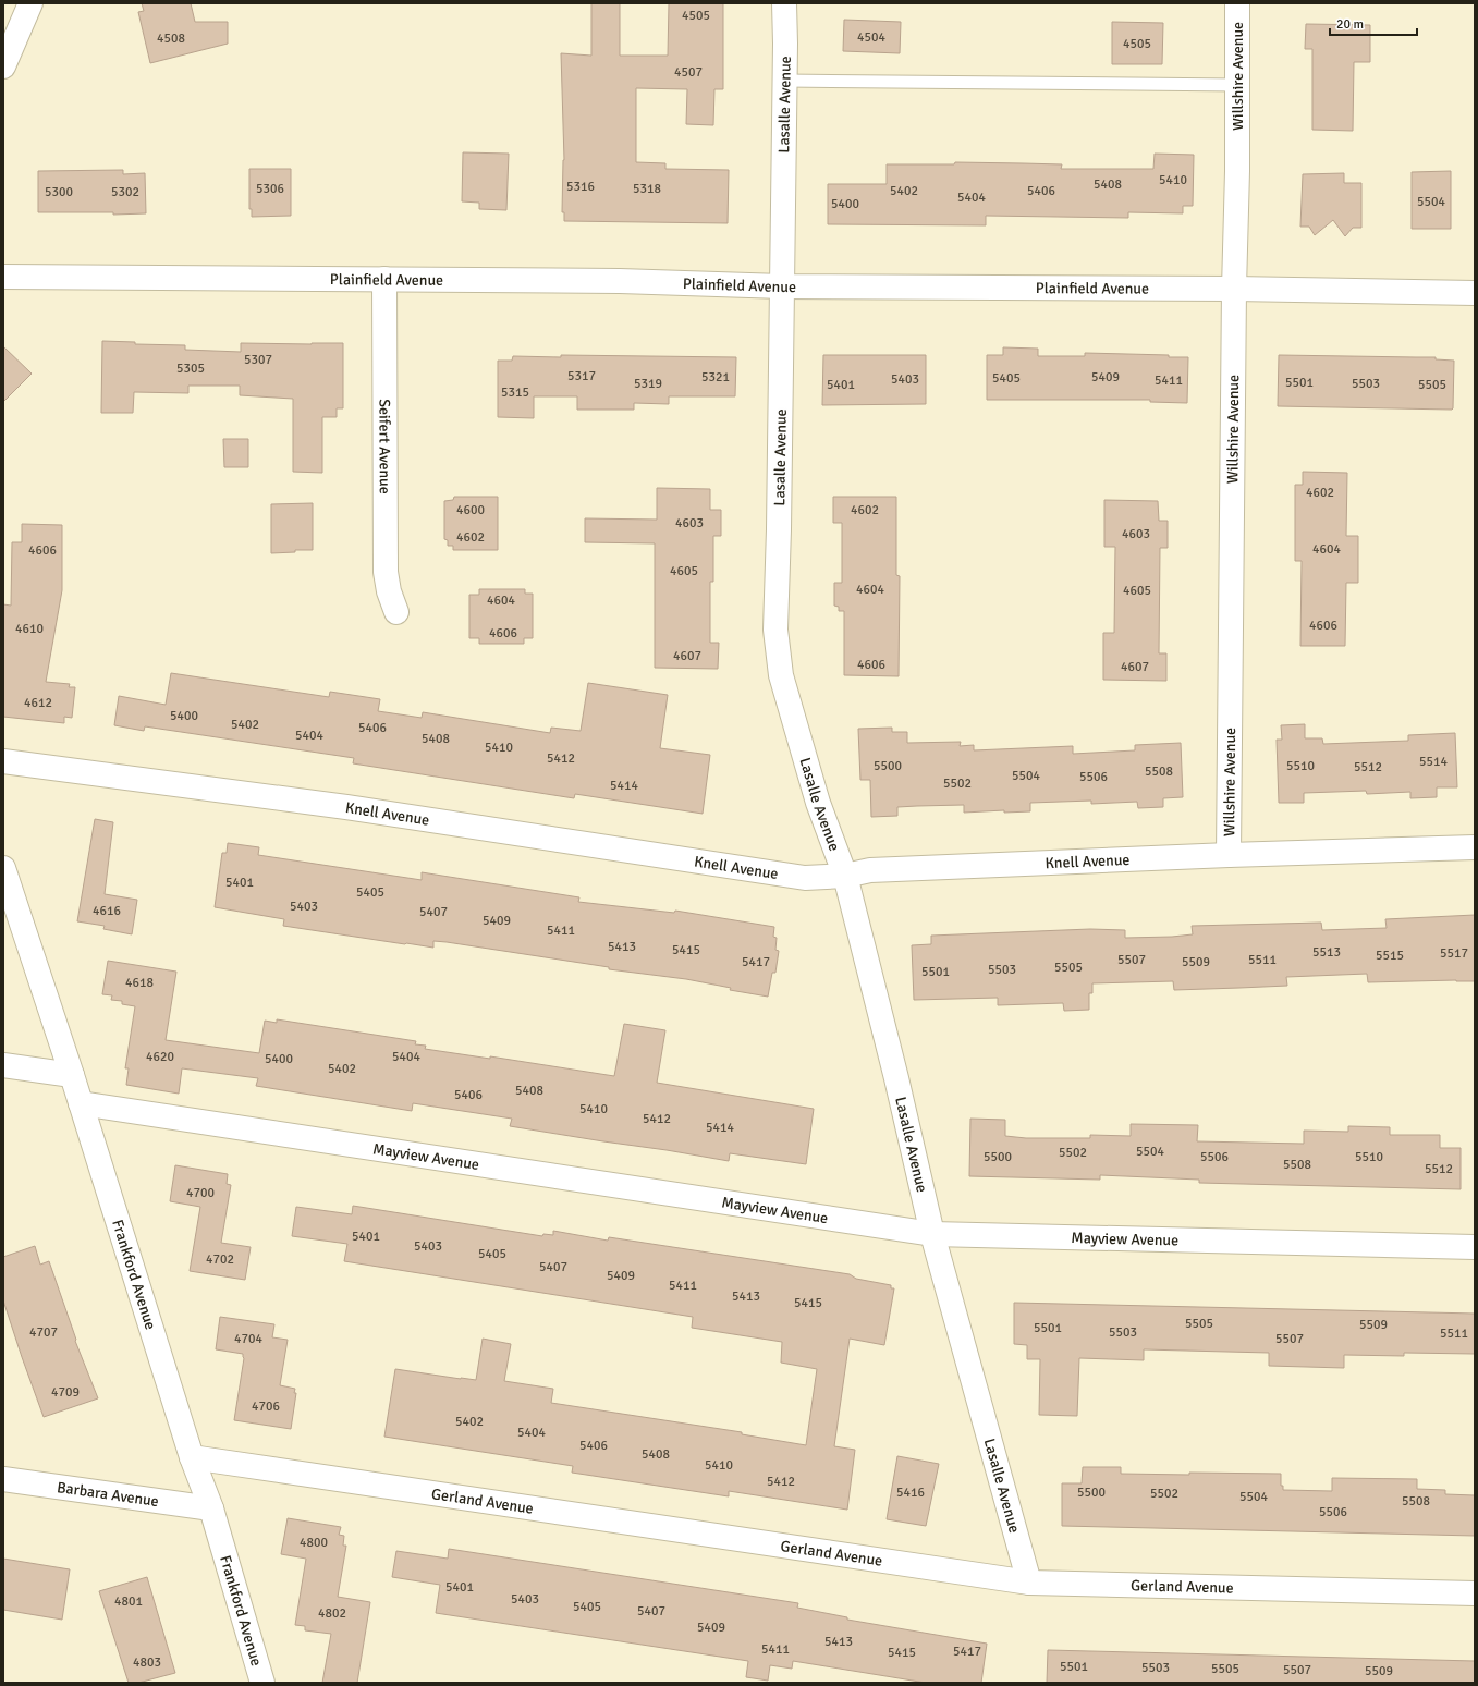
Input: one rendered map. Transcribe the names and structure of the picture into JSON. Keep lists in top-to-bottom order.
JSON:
{
  "streets": {
    "street": [
      "Willshire Avenue",
      "Lasalle Avenue",
      "Plainfield Avenue",
      "Seifert Avenue",
      "Knell Avenue",
      "Mayview Avenue",
      "Frankford Avenue",
      "Barbara Avenue",
      "Gerland Avenue"
    ]
  },
  "crossings": [
    ["Willshire Avenue", "Plainfield Avenue"],
    ["Willshire Avenue", "Knell Avenue"],
    ["Lasalle Avenue", "Plainfield Avenue"],
    ["Lasalle Avenue", "Knell Avenue"],
    ["Lasalle Avenue", "Mayview Avenue"],
    ["Lasalle Avenue", "Gerland Avenue"],
    ["Plainfield Avenue", "Seifert Avenue"],
    ["Mayview Avenue", "Frankford Avenue"],
    ["Frankford Avenue", "Barbara Avenue"],
    ["Frankford Avenue", "Gerland Avenue"]
  ],
  "house_numbers": [
    "4505",
    "4504",
    "4508",
    "4505",
    "4507",
    "5410",
    "5408",
    "5316",
    "5306",
    "5318",
    "5402",
    "5406",
    "5300",
    "5302",
    "5404",
    "5504",
    "5400",
    "5307",
    "5305",
    "5317",
    "5321",
    "5409",
    "5405",
    "5403",
    "5411",
    "5501",
    "5319",
    "5503",
    "5401",
    "5505",
    "5315",
    "4602",
    "4600",
    "4602",
    "4603",
    "4603",
    "4602",
    "4604",
    "4606",
    "4605",
    "4604",
    "4605",
    "4604",
    "4606",
    "4610",
    "4606",
    "4607",
    "4606",
    "4607",
    "4612",
    "5400",
    "5402",
    "5406",
    "5404",
    "5408",
    "5410",
    "5412",
    "5514",
    "5500",
    "5510",
    "5512",
    "5508",
    "5504",
    "5506",
    "5502",
    "5414",
    "5401",
    "5405",
    "5403",
    "4616",
    "5407",
    "5409",
    "5411",
    "5413",
    "5415",
    "5513",
    "5517",
    "5515",
    "5507",
    "5511",
    "5417",
    "5509",
    "5505",
    "5503",
    "5501",
    "4618",
    "4620",
    "5404",
    "5400",
    "5402",
    "5408",
    "5406",
    "5410",
    "5412",
    "5414",
    "5504",
    "5502",
    "5500",
    "5506",
    "5510",
    "5508",
    "5512",
    "4700",
    "5401",
    "5403",
    "5405",
    "4702",
    "5407",
    "5409",
    "5411",
    "5413",
    "5415",
    "5505",
    "5509",
    "5501",
    "4707",
    "5503",
    "5511",
    "4704",
    "5507",
    "4709",
    "4706",
    "5402",
    "5404",
    "5406",
    "5408",
    "5410",
    "5412",
    "5416",
    "5500",
    "5502",
    "5504",
    "5508",
    "5506",
    "4800",
    "5401",
    "5403",
    "4801",
    "5405",
    "5407",
    "4802",
    "5409",
    "5413",
    "5411",
    "5417",
    "5415",
    "4803",
    "5501",
    "5503",
    "5505",
    "5507",
    "5509"
  ],
  "scale_bar": "20 m"
}
